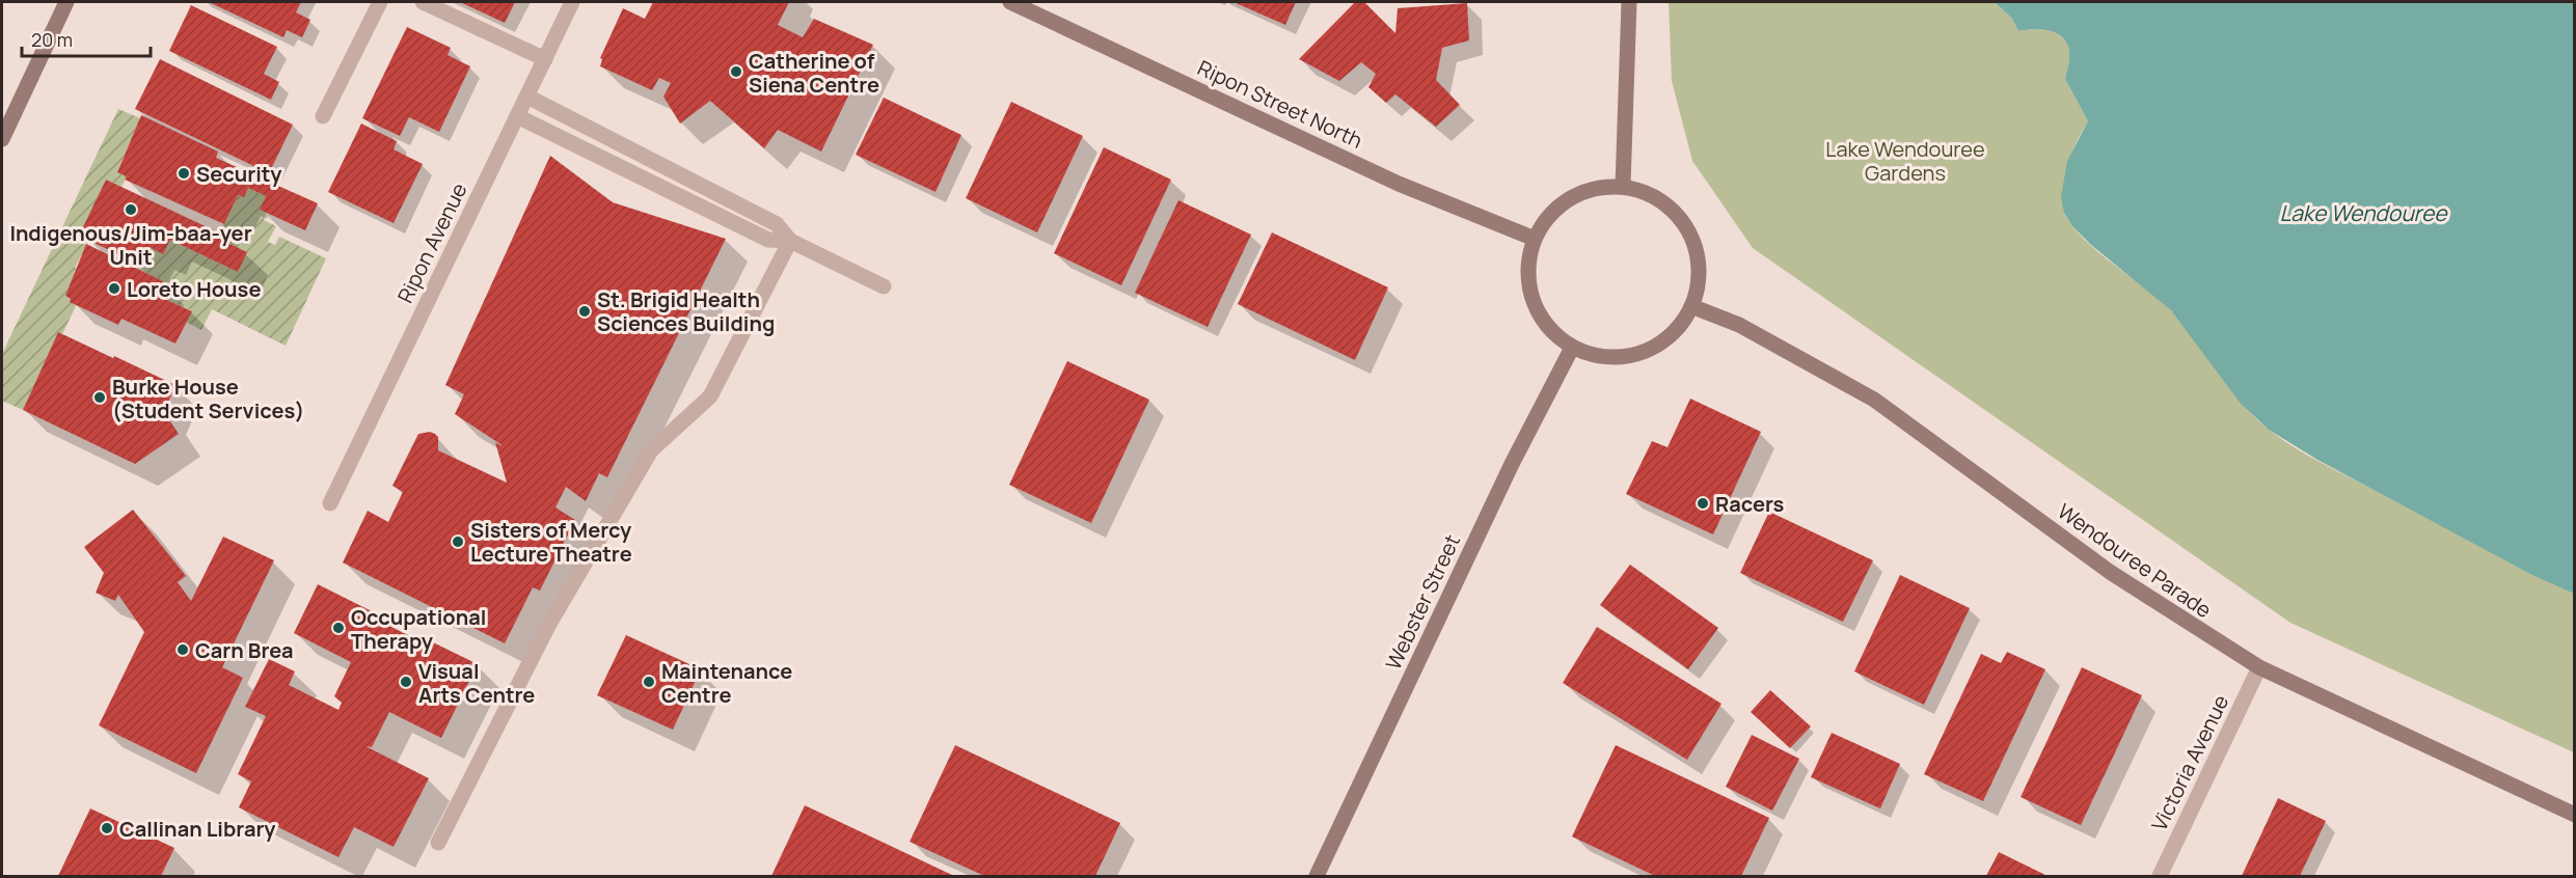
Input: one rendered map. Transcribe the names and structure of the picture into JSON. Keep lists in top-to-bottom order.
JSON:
{
  "streets": {
    "street": [
      "Ripon Street North",
      "Ripon Avenue",
      "Wendouree Parade",
      "Webster Street",
      "Victoria Avenue"
    ]
  },
  "crossings": [
    ["Ripon Street North", "Wendouree Parade"],
    ["Ripon Street North", "Webster Street"],
    ["Wendouree Parade", "Webster Street"],
    ["Wendouree Parade", "Victoria Avenue"]
  ],
  "water": ["Lake Wendouree"],
  "parks": ["Lake Wendouree Gardens"],
  "places": [
    "Catherine of Siena Centre",
    "Security",
    "Indigenous/Jim-baa-yer Unit",
    "Loreto House",
    "St. Brigid Health Sciences Building",
    "Burke House (Student Services)",
    "Racers",
    "Sisters of Mercy Lecture Theatre",
    "Occupational Therapy",
    "Carn Brea",
    "Visual Arts Centre",
    "Maintenance Centre",
    "Callinan Library"
  ],
  "scale_bar": "20 m"
}
